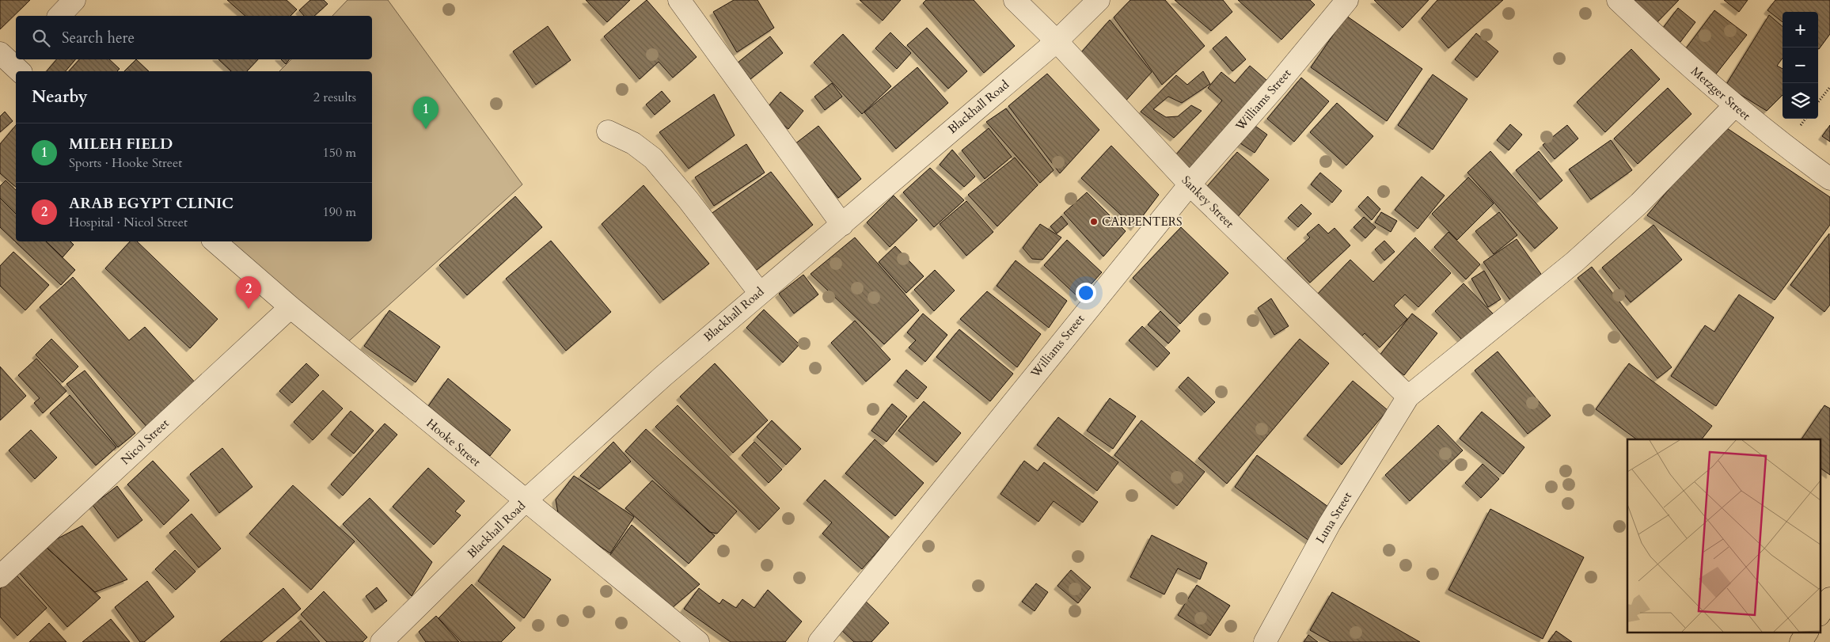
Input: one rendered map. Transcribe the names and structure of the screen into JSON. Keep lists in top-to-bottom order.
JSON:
{
  "streets": {
    "street": [
      "Metzger Street",
      "Williams Street",
      "Blackhall Road",
      "Sankey Street",
      "Nicol Street",
      "Hooke Street",
      "Luna Street"
    ]
  },
  "crossings": [
    ["Metzger Street", "Luna Street"],
    ["Williams Street", "Sankey Street"],
    ["Blackhall Road", "Sankey Street"],
    ["Blackhall Road", "Hooke Street"],
    ["Sankey Street", "Luna Street"],
    ["Nicol Street", "Hooke Street"]
  ],
  "places": ["CARPENTERS"],
  "page": {
    "map_buttons": ["+", "−"],
    "search": "Search here",
    "heading": ["Nearby", "2 results"],
    "pins": ["1", "2"],
    "list": [
      {
        "mark": "1",
        "name": "MILEH FIELD",
        "note": "Sports · Hooke Street",
        "value": "150 m"
      },
      {
        "mark": "2",
        "name": "ARAB EGYPT CLINIC",
        "note": "Hospital · Nicol Street",
        "value": "190 m"
      }
    ]
  }
}
